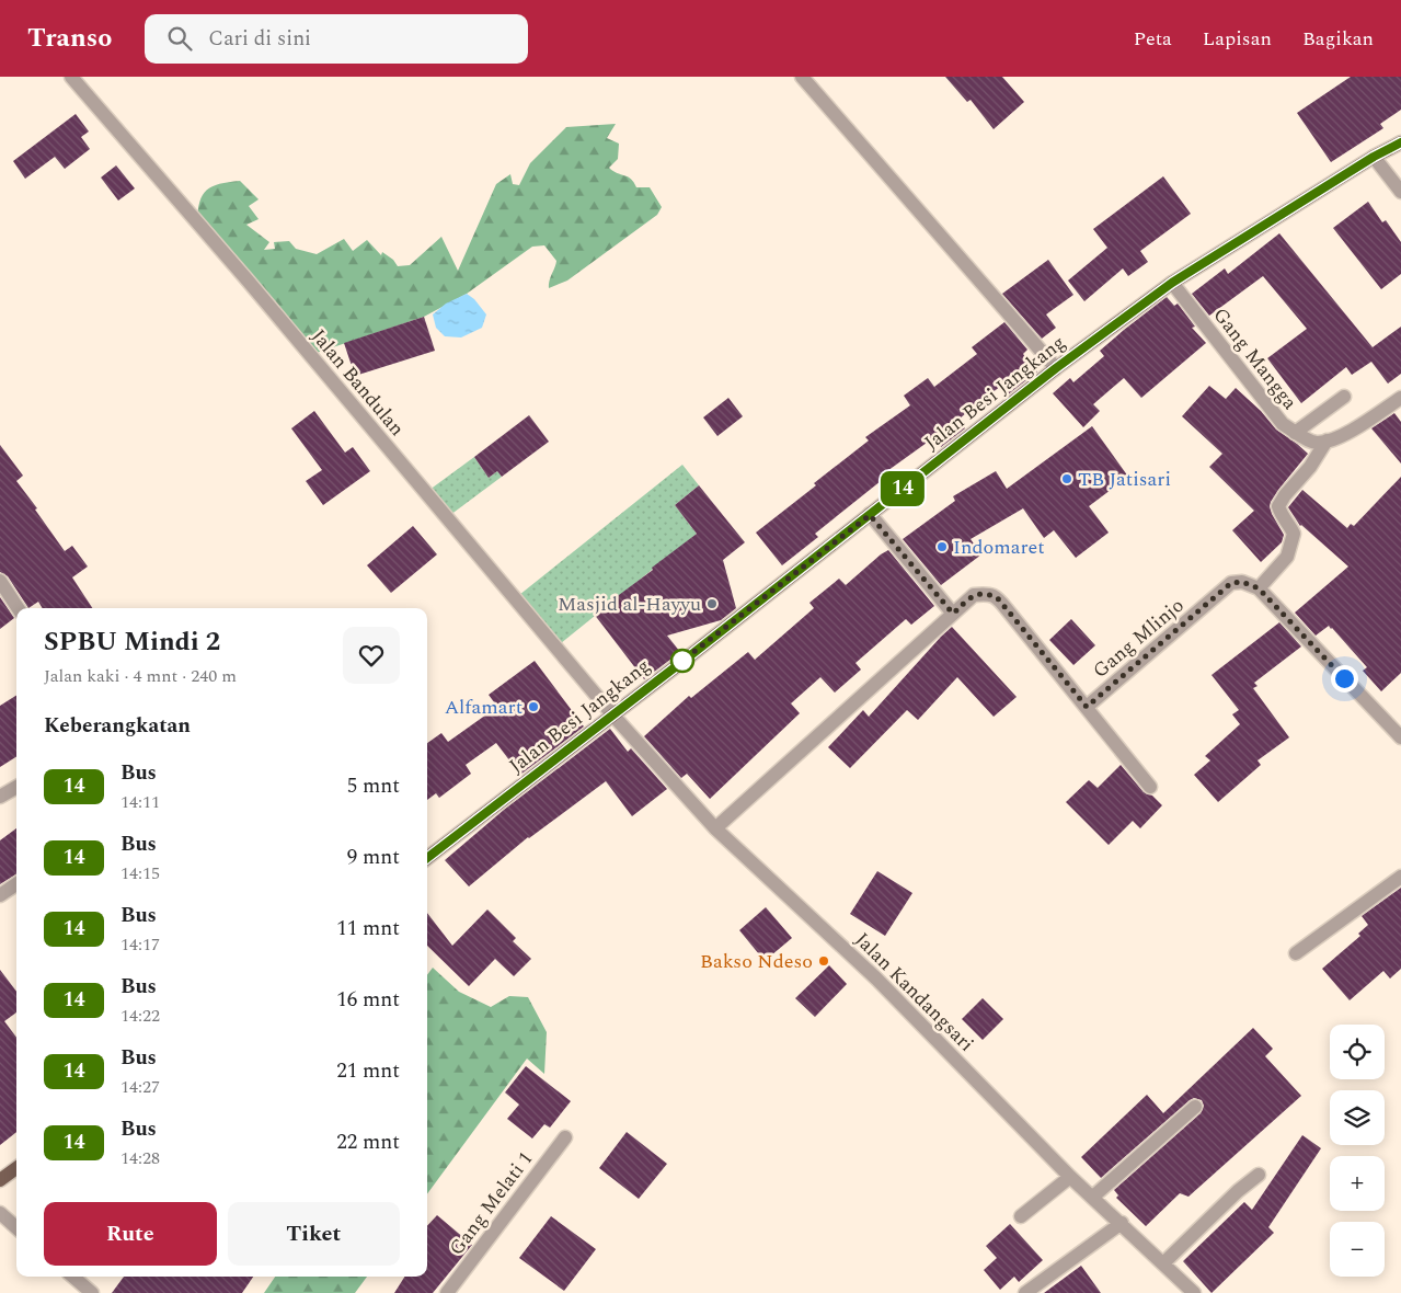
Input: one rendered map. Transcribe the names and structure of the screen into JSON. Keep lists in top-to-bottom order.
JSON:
{
  "streets": {
    "main road": ["Jalan Besi Jangkang"],
    "street": [
      "Gang Mangga",
      "Jalan Bandulan",
      "Gang Mlinjo",
      "Jalan Kandangsari",
      "Gang Melati 1"
    ]
  },
  "crossings": [
    ["Gang Mangga", "Jalan Besi Jangkang"],
    ["Jalan Bandulan", "Jalan Besi Jangkang"],
    ["Jalan Bandulan", "Jalan Kandangsari"],
    ["Jalan Besi Jangkang", "Jalan Kandangsari"],
    ["Gang Mlinjo", "Jalan Kandangsari"]
  ],
  "places": [
    "TB Jatisari",
    "Indomaret",
    "Masjid al-Hayyu",
    "Alfamart",
    "Bakso Ndeso"
  ],
  "lines": ["bus line 14"],
  "page": {
    "header": "Transo",
    "search": "Cari di sini",
    "nav": ["Peta", "Lapisan", "Bagikan"],
    "on_map": "14",
    "heading": [
      ["SPBU Mindi 2", "Jalan kaki · 4 mnt · 240 m"],
      "Keberangkatan"
    ],
    "list": [
      {
        "mark": "14",
        "name": "Bus",
        "note": "14:11",
        "value": "5 mnt"
      },
      {
        "mark": "14",
        "name": "Bus",
        "note": "14:15",
        "value": "9 mnt"
      },
      {
        "mark": "14",
        "name": "Bus",
        "note": "14:17",
        "value": "11 mnt"
      },
      {
        "mark": "14",
        "name": "Bus",
        "note": "14:22",
        "value": "16 mnt"
      },
      {
        "mark": "14",
        "name": "Bus",
        "note": "14:27",
        "value": "21 mnt"
      },
      {
        "mark": "14",
        "name": "Bus",
        "note": "14:28",
        "value": "22 mnt"
      }
    ],
    "map_buttons": ["+", "−"],
    "buttons": ["Rute", "Tiket"]
  }
}
